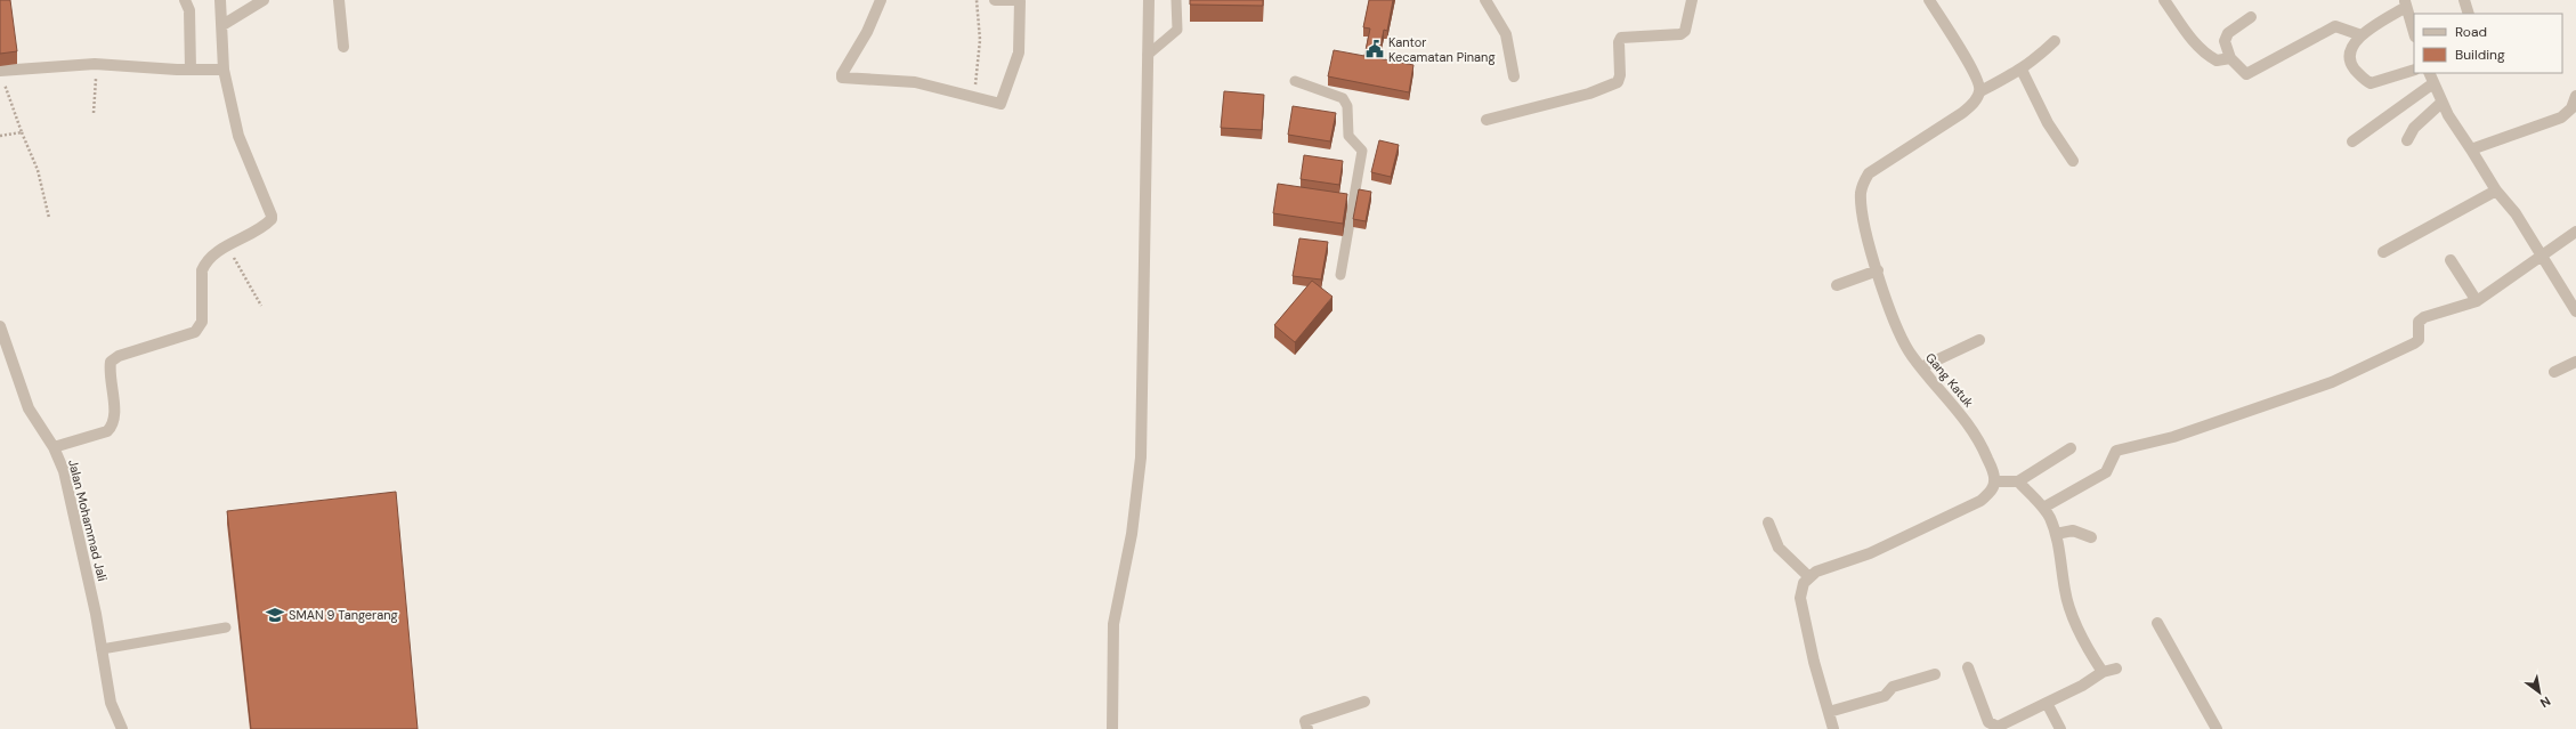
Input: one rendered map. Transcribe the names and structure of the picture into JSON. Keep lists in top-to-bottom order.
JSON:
{
  "streets": {
    "street": ["Gang Katuk", "Jalan Mohammad Jali"]
  },
  "places": {
    "public building": ["Kantor Kecamatan Pinang"],
    "school or university": ["SMAN 9 Tangerang"]
  },
  "legend": ["Road", "Building"],
  "north": "bottom right"
}
